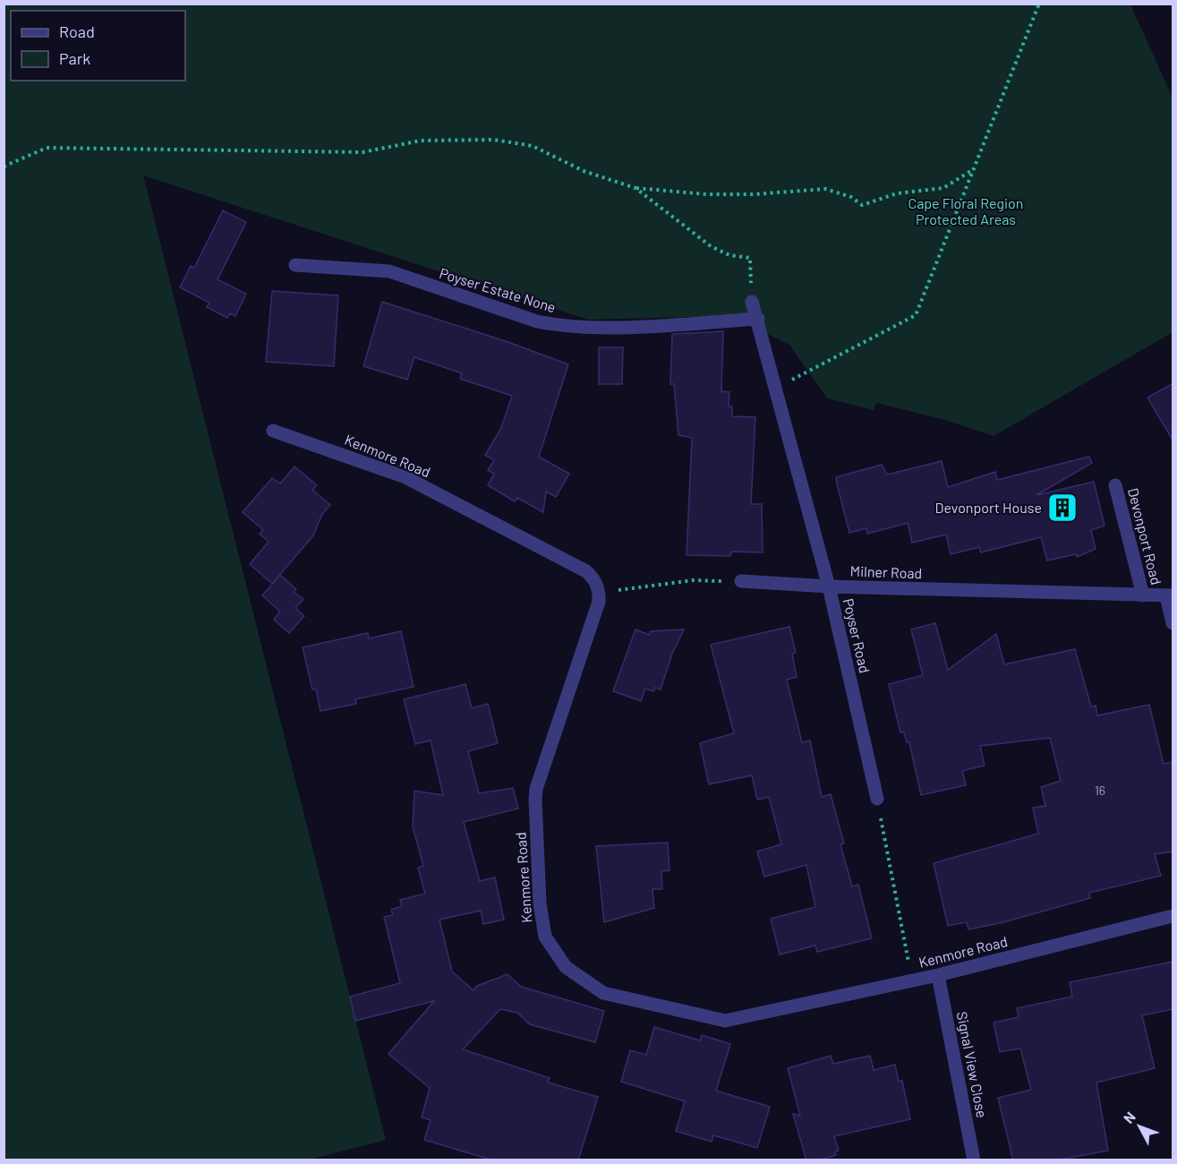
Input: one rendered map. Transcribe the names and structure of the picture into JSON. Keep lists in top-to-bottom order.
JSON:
{
  "streets": {
    "street": [
      "Poyser Estate None",
      "Kenmore Road",
      "Devonport Road",
      "Milner Road",
      "Poyser Road",
      "Signal View Close"
    ]
  },
  "crossings": [
    ["Poyser Estate None", "Poyser Road"],
    ["Kenmore Road", "Signal View Close"],
    ["Devonport Road", "Milner Road"],
    ["Milner Road", "Poyser Road"]
  ],
  "parks": ["Cape Floral Region Protected Areas"],
  "places": {
    "building": ["Devonport House"]
  },
  "house_numbers": ["16"],
  "legend": ["Road", "Park"],
  "north": "top left"
}
